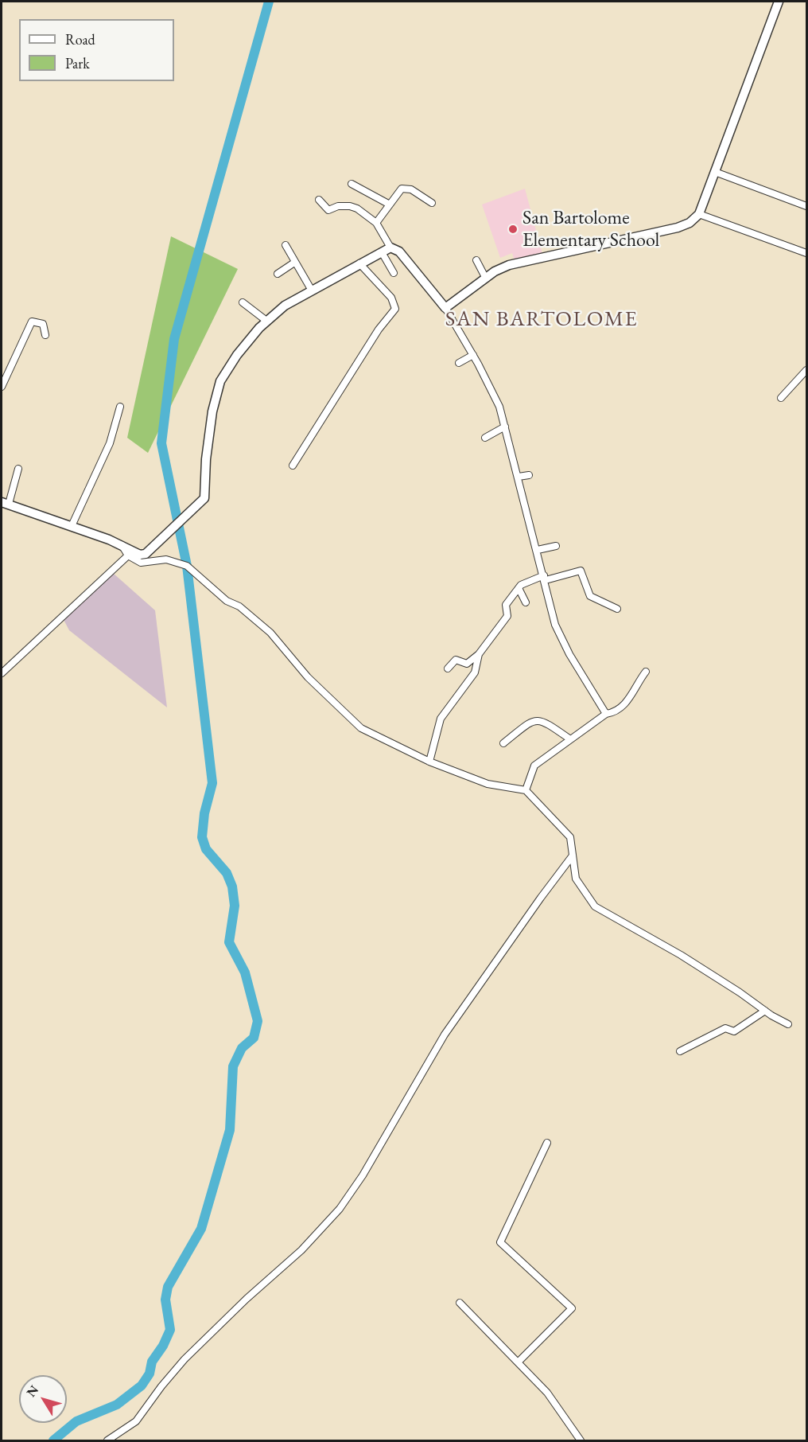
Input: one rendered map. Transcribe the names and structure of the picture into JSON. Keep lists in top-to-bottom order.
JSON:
{
  "districts": ["SAN BARTOLOME"],
  "places": ["San Bartolome Elementary School"],
  "legend": ["Road", "Park"],
  "north": "top left"
}
